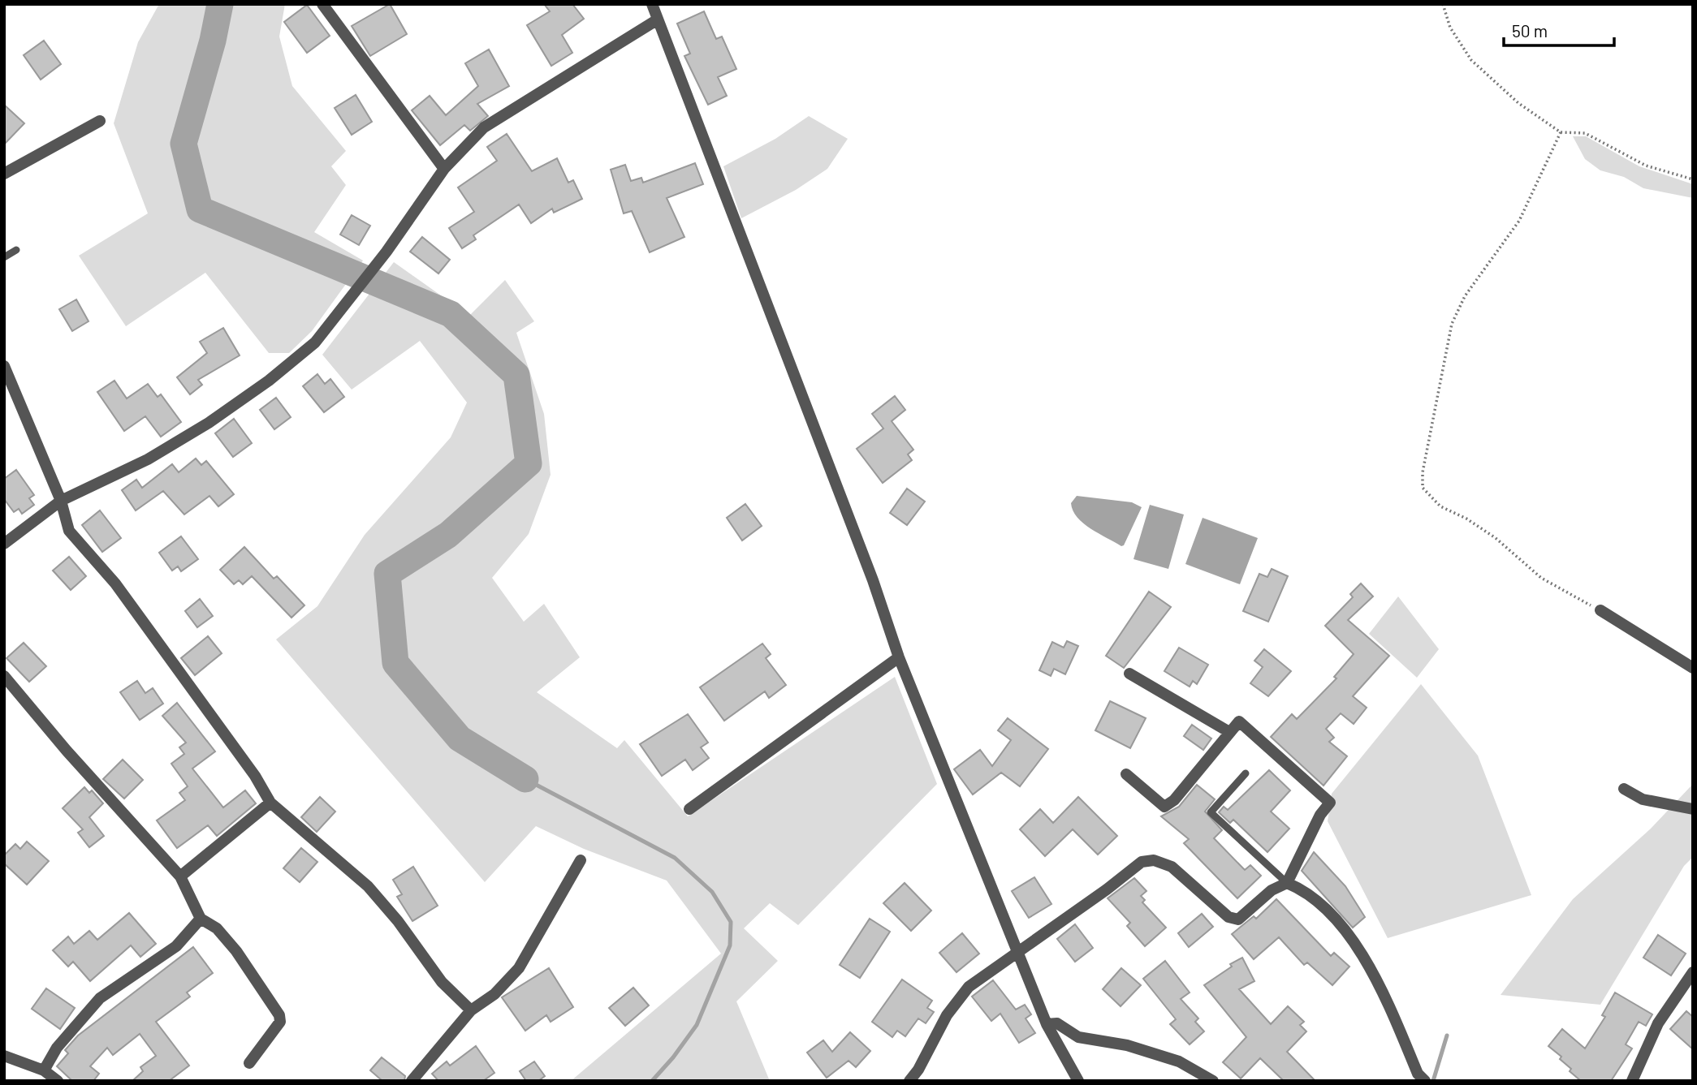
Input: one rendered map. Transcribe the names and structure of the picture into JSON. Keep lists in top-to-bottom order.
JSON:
{
  "scale_bar": "50 m"
}
